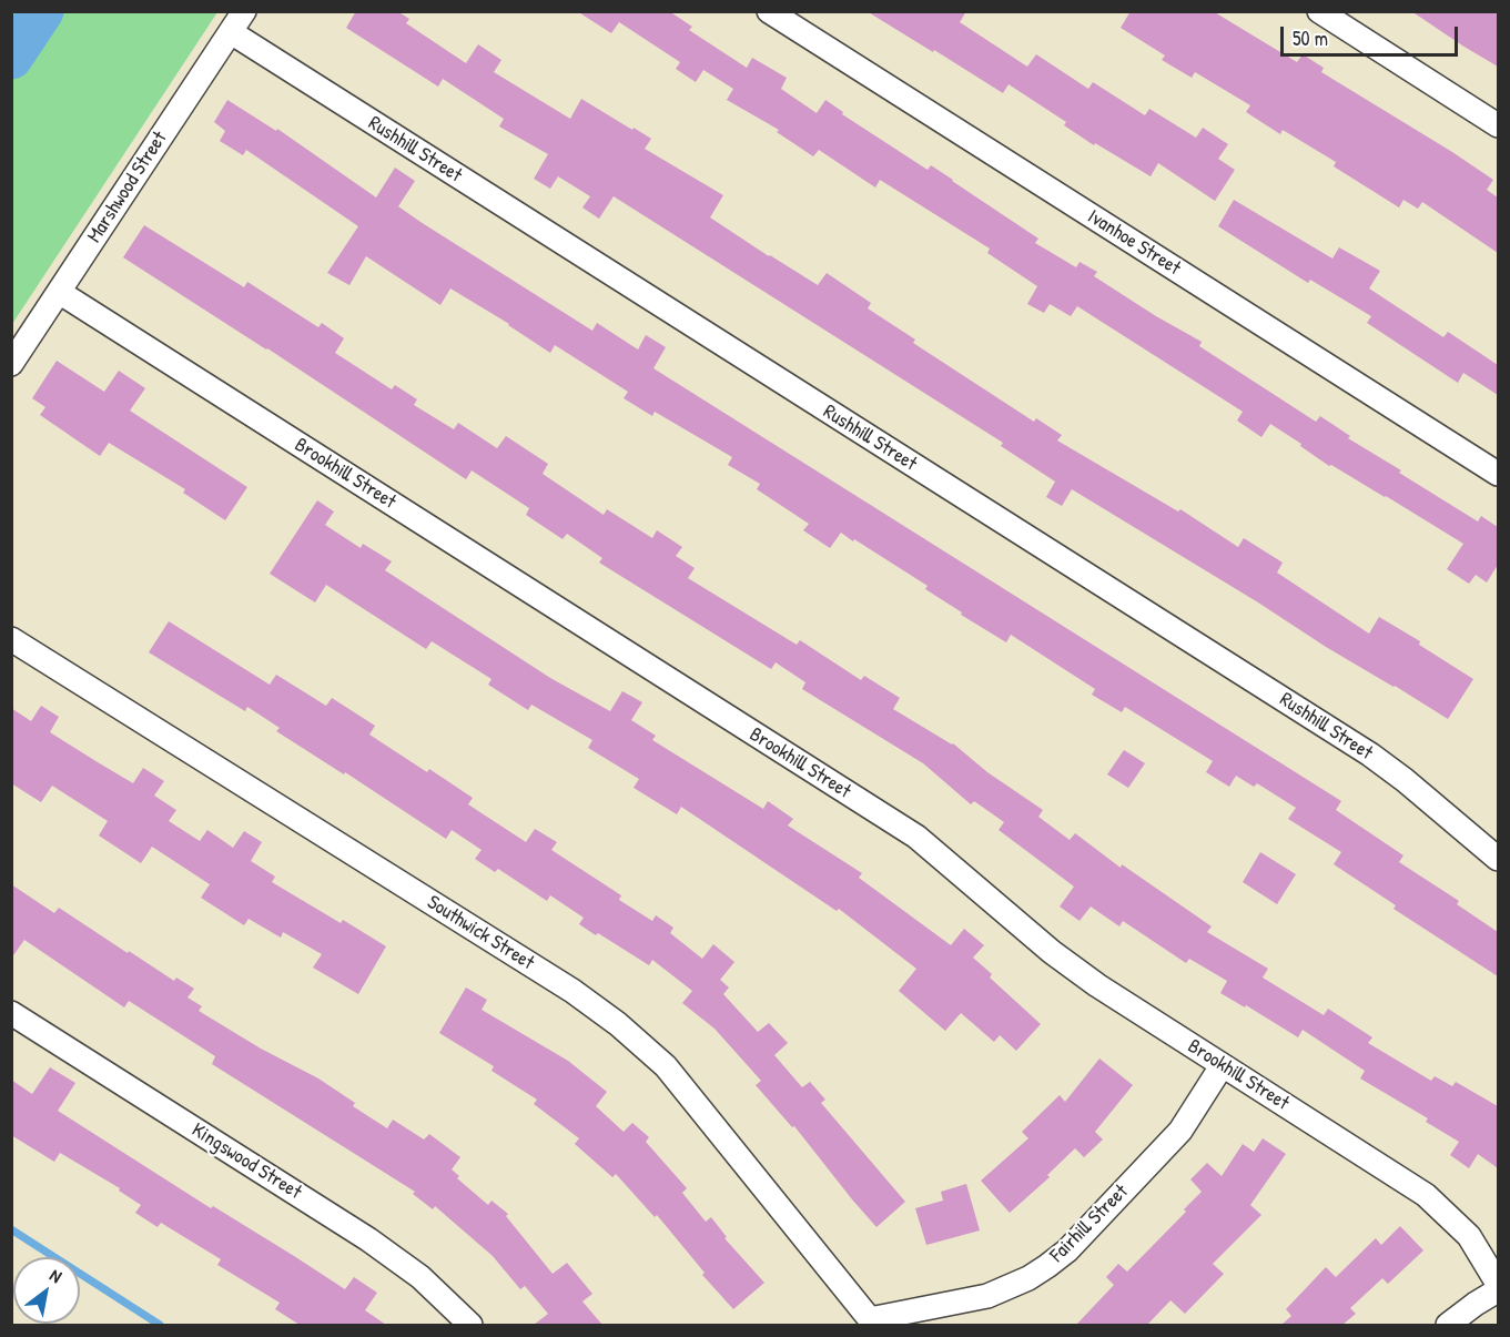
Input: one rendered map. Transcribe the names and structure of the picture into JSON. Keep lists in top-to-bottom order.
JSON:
{
  "streets": {
    "street": [
      "Rushhill Street",
      "Marshwood Street",
      "Ivanhoe Street",
      "Brookhill Street",
      "Southwick Street",
      "Kingswood Street",
      "Fairhill Street"
    ]
  },
  "crossings": [
    ["Rushhill Street", "Marshwood Street"],
    ["Marshwood Street", "Brookhill Street"],
    ["Brookhill Street", "Fairhill Street"],
    ["Southwick Street", "Fairhill Street"]
  ],
  "scale_bar": "50 m",
  "north": "top right"
}
